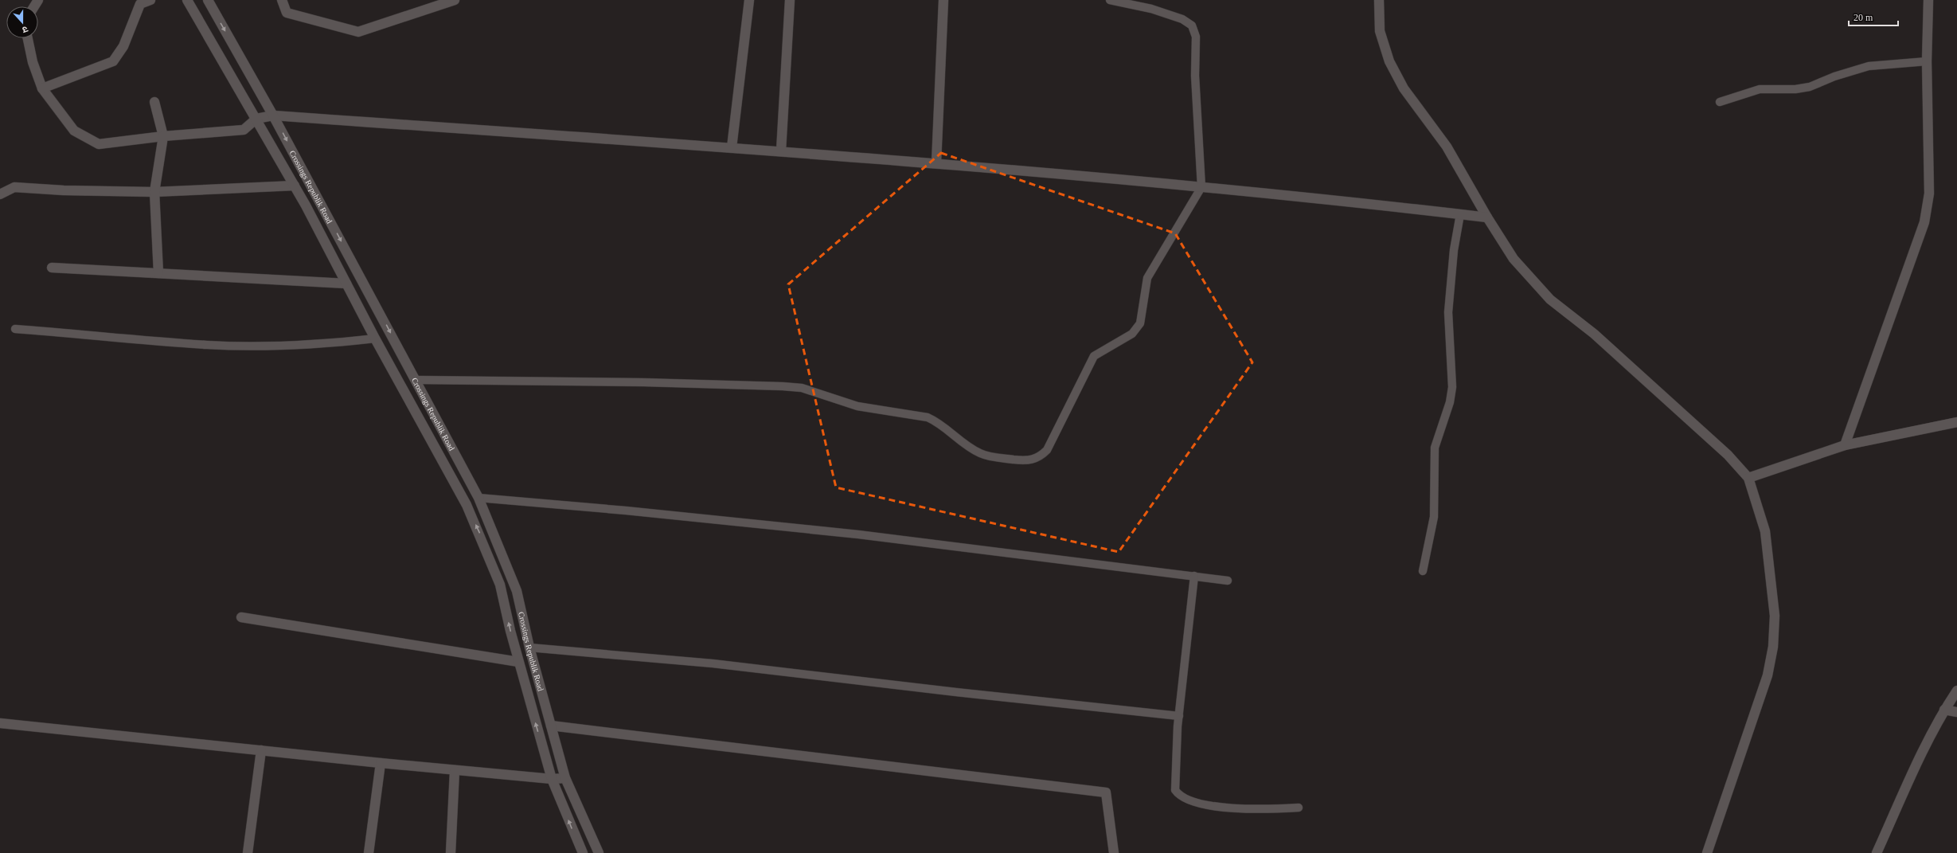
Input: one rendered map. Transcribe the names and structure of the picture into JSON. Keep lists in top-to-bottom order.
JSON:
{
  "streets": {
    "street": ["Crossings Republik Road"]
  },
  "scale_bar": "20 m",
  "north": "bottom"
}
